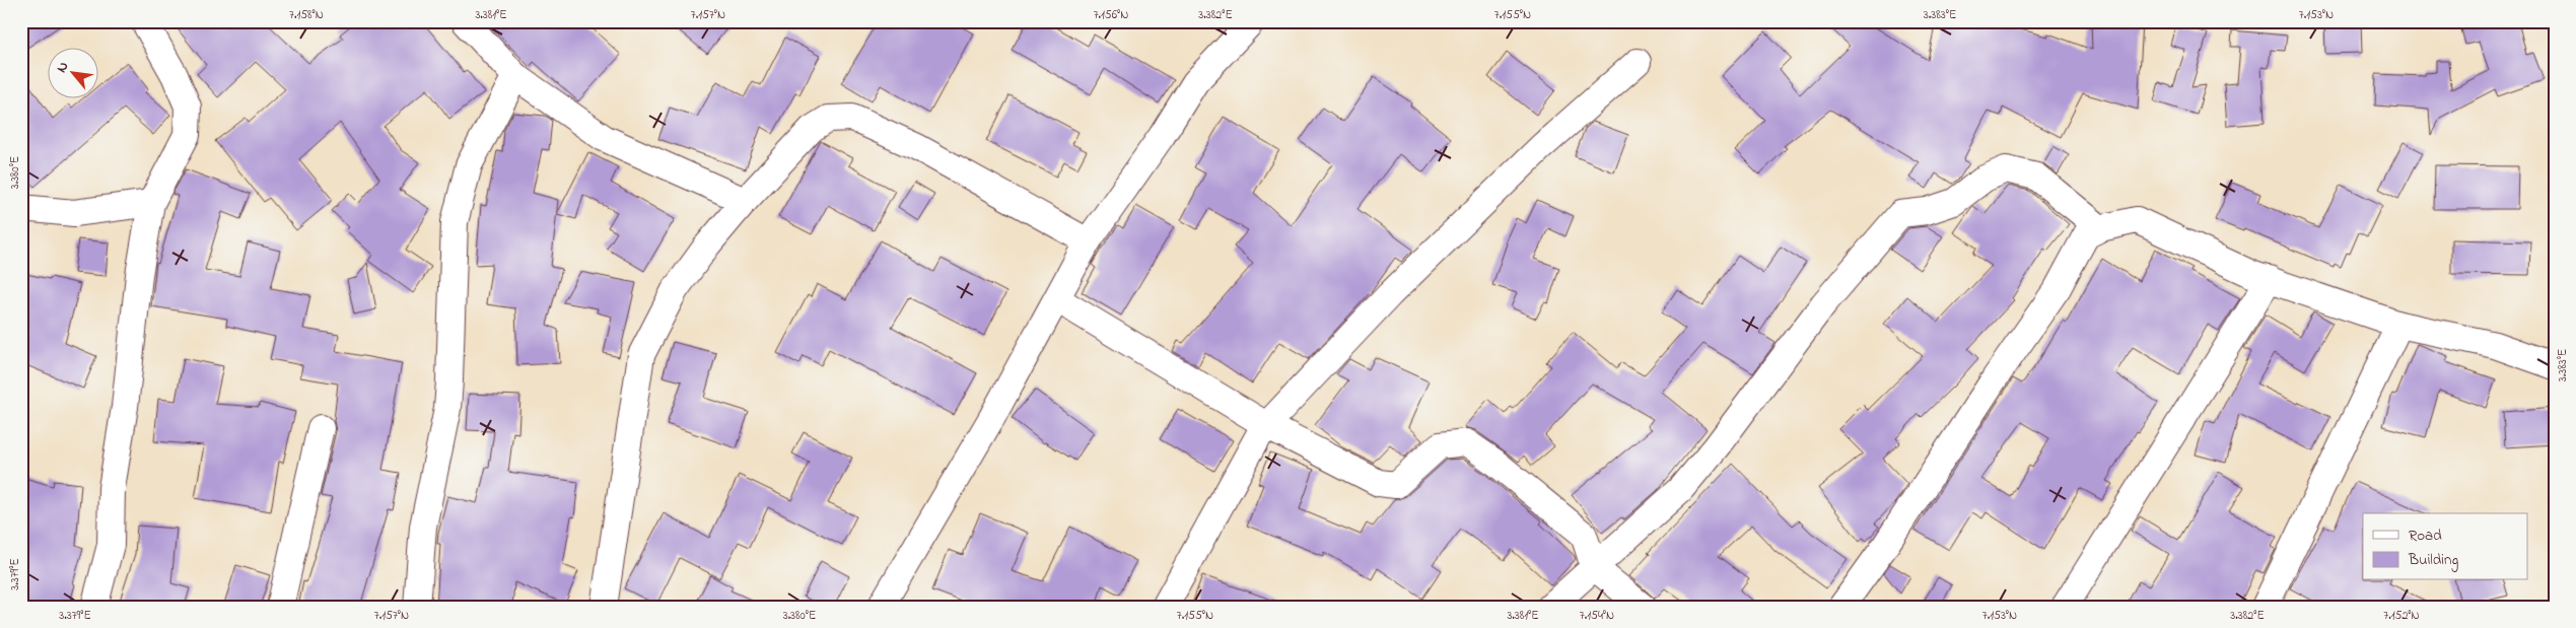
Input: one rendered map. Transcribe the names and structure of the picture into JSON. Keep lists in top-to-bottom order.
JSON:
{
  "legend": ["Road", "Building"],
  "north": "top left",
  "coordinates": [
    "7.158°N",
    "3.381°E",
    "7.157°N",
    "7.156°N",
    "3.382°E",
    "7.155°N",
    "3.383°E",
    "7.153°N",
    "3.380°E",
    "3.379°E",
    "7.154°N",
    "7.152°N"
  ]
}
